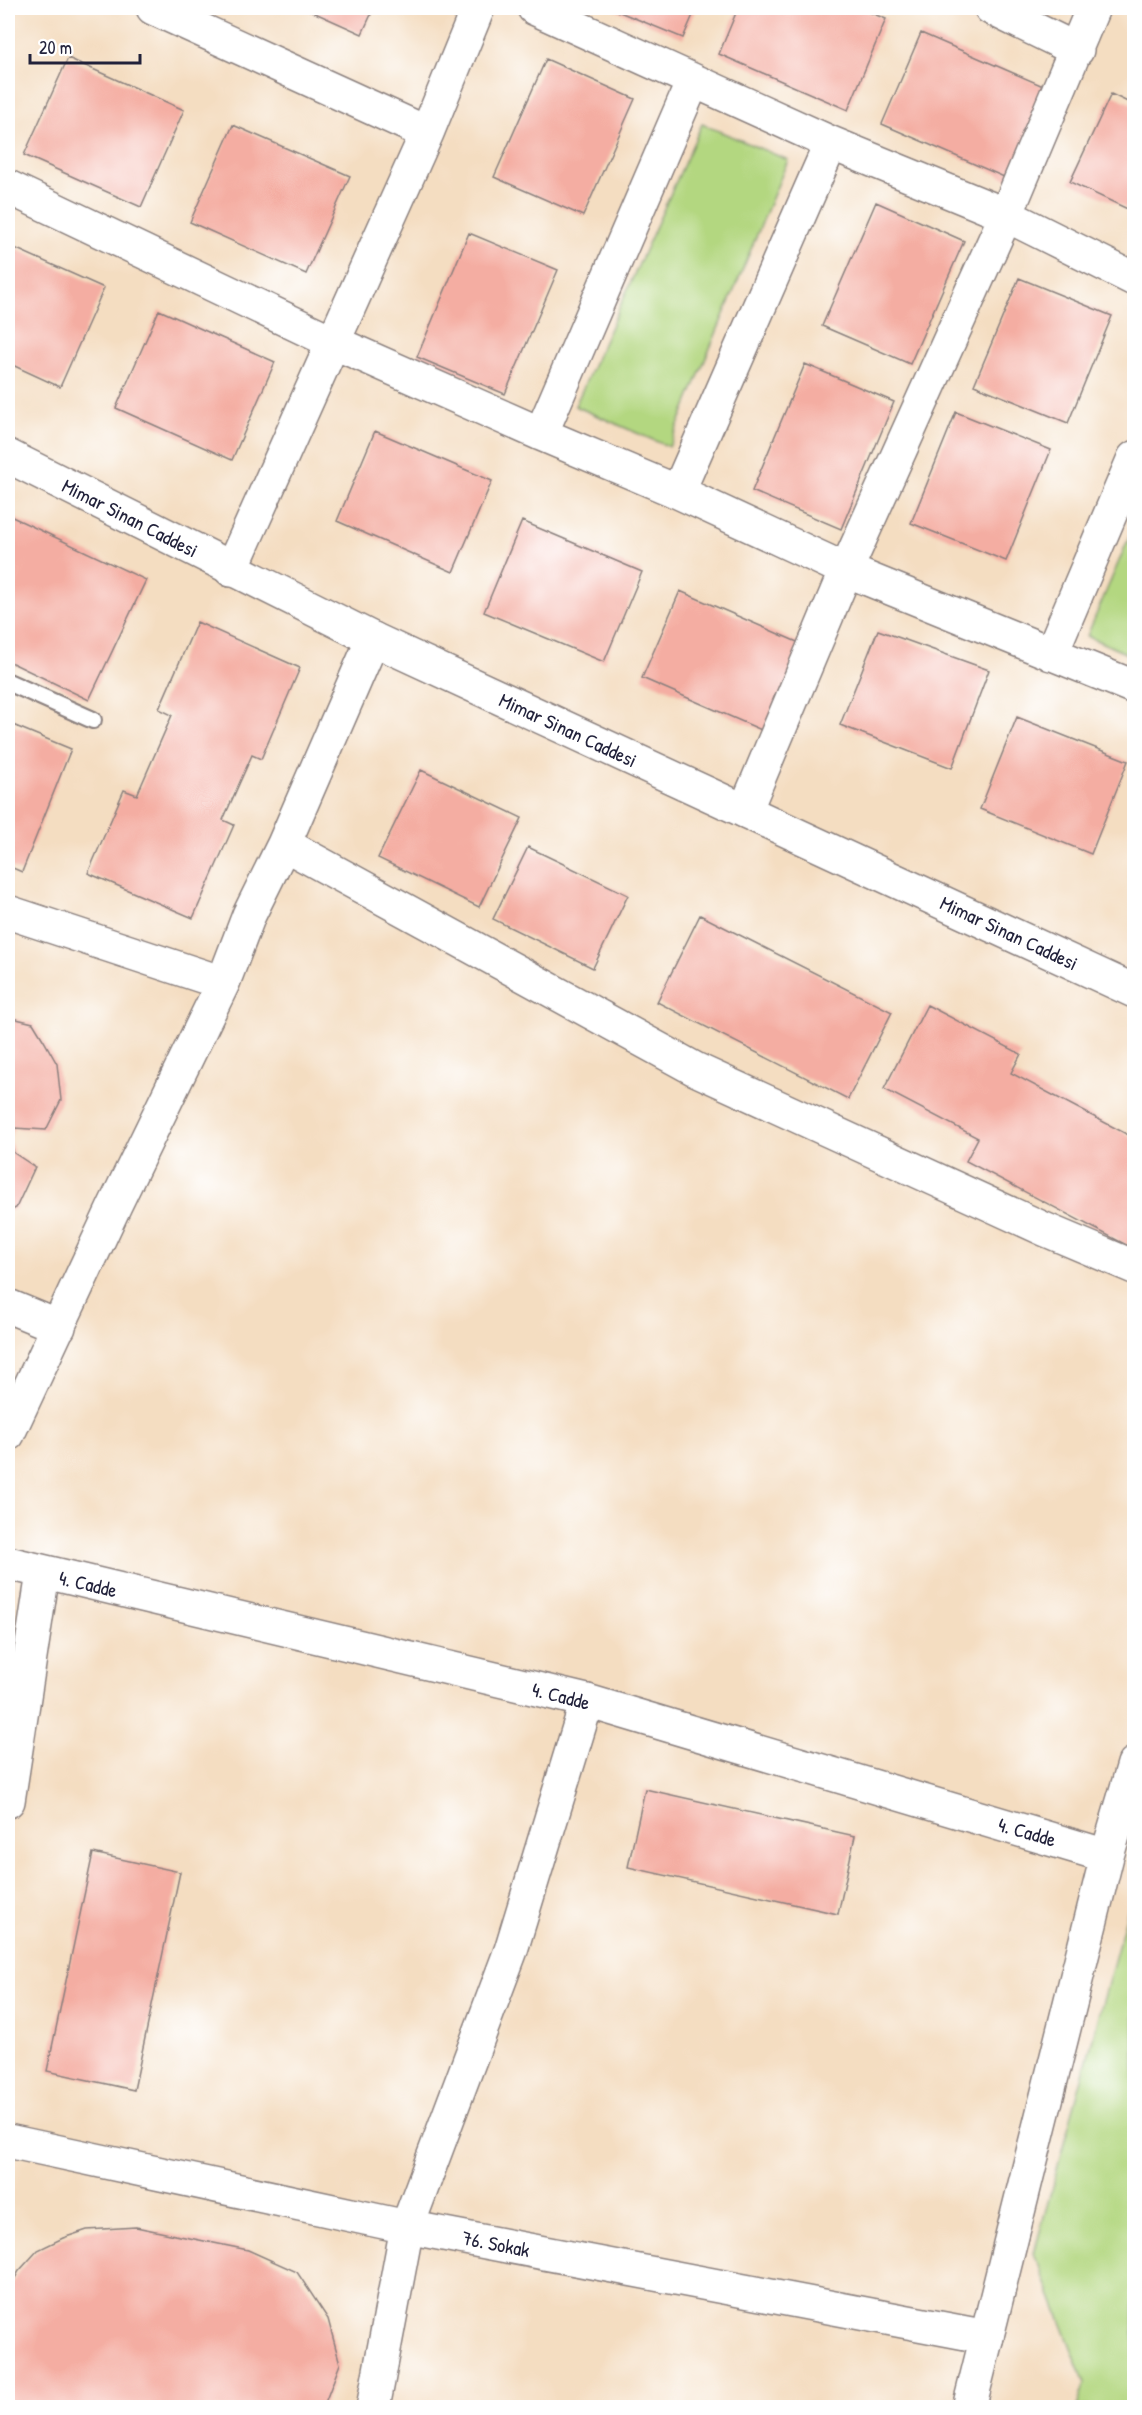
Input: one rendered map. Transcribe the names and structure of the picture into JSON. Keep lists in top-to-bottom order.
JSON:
{
  "streets": {
    "street": ["Mimar Sinan Caddesi", "4. Cadde", "76. Sokak"]
  },
  "scale_bar": "20 m"
}
